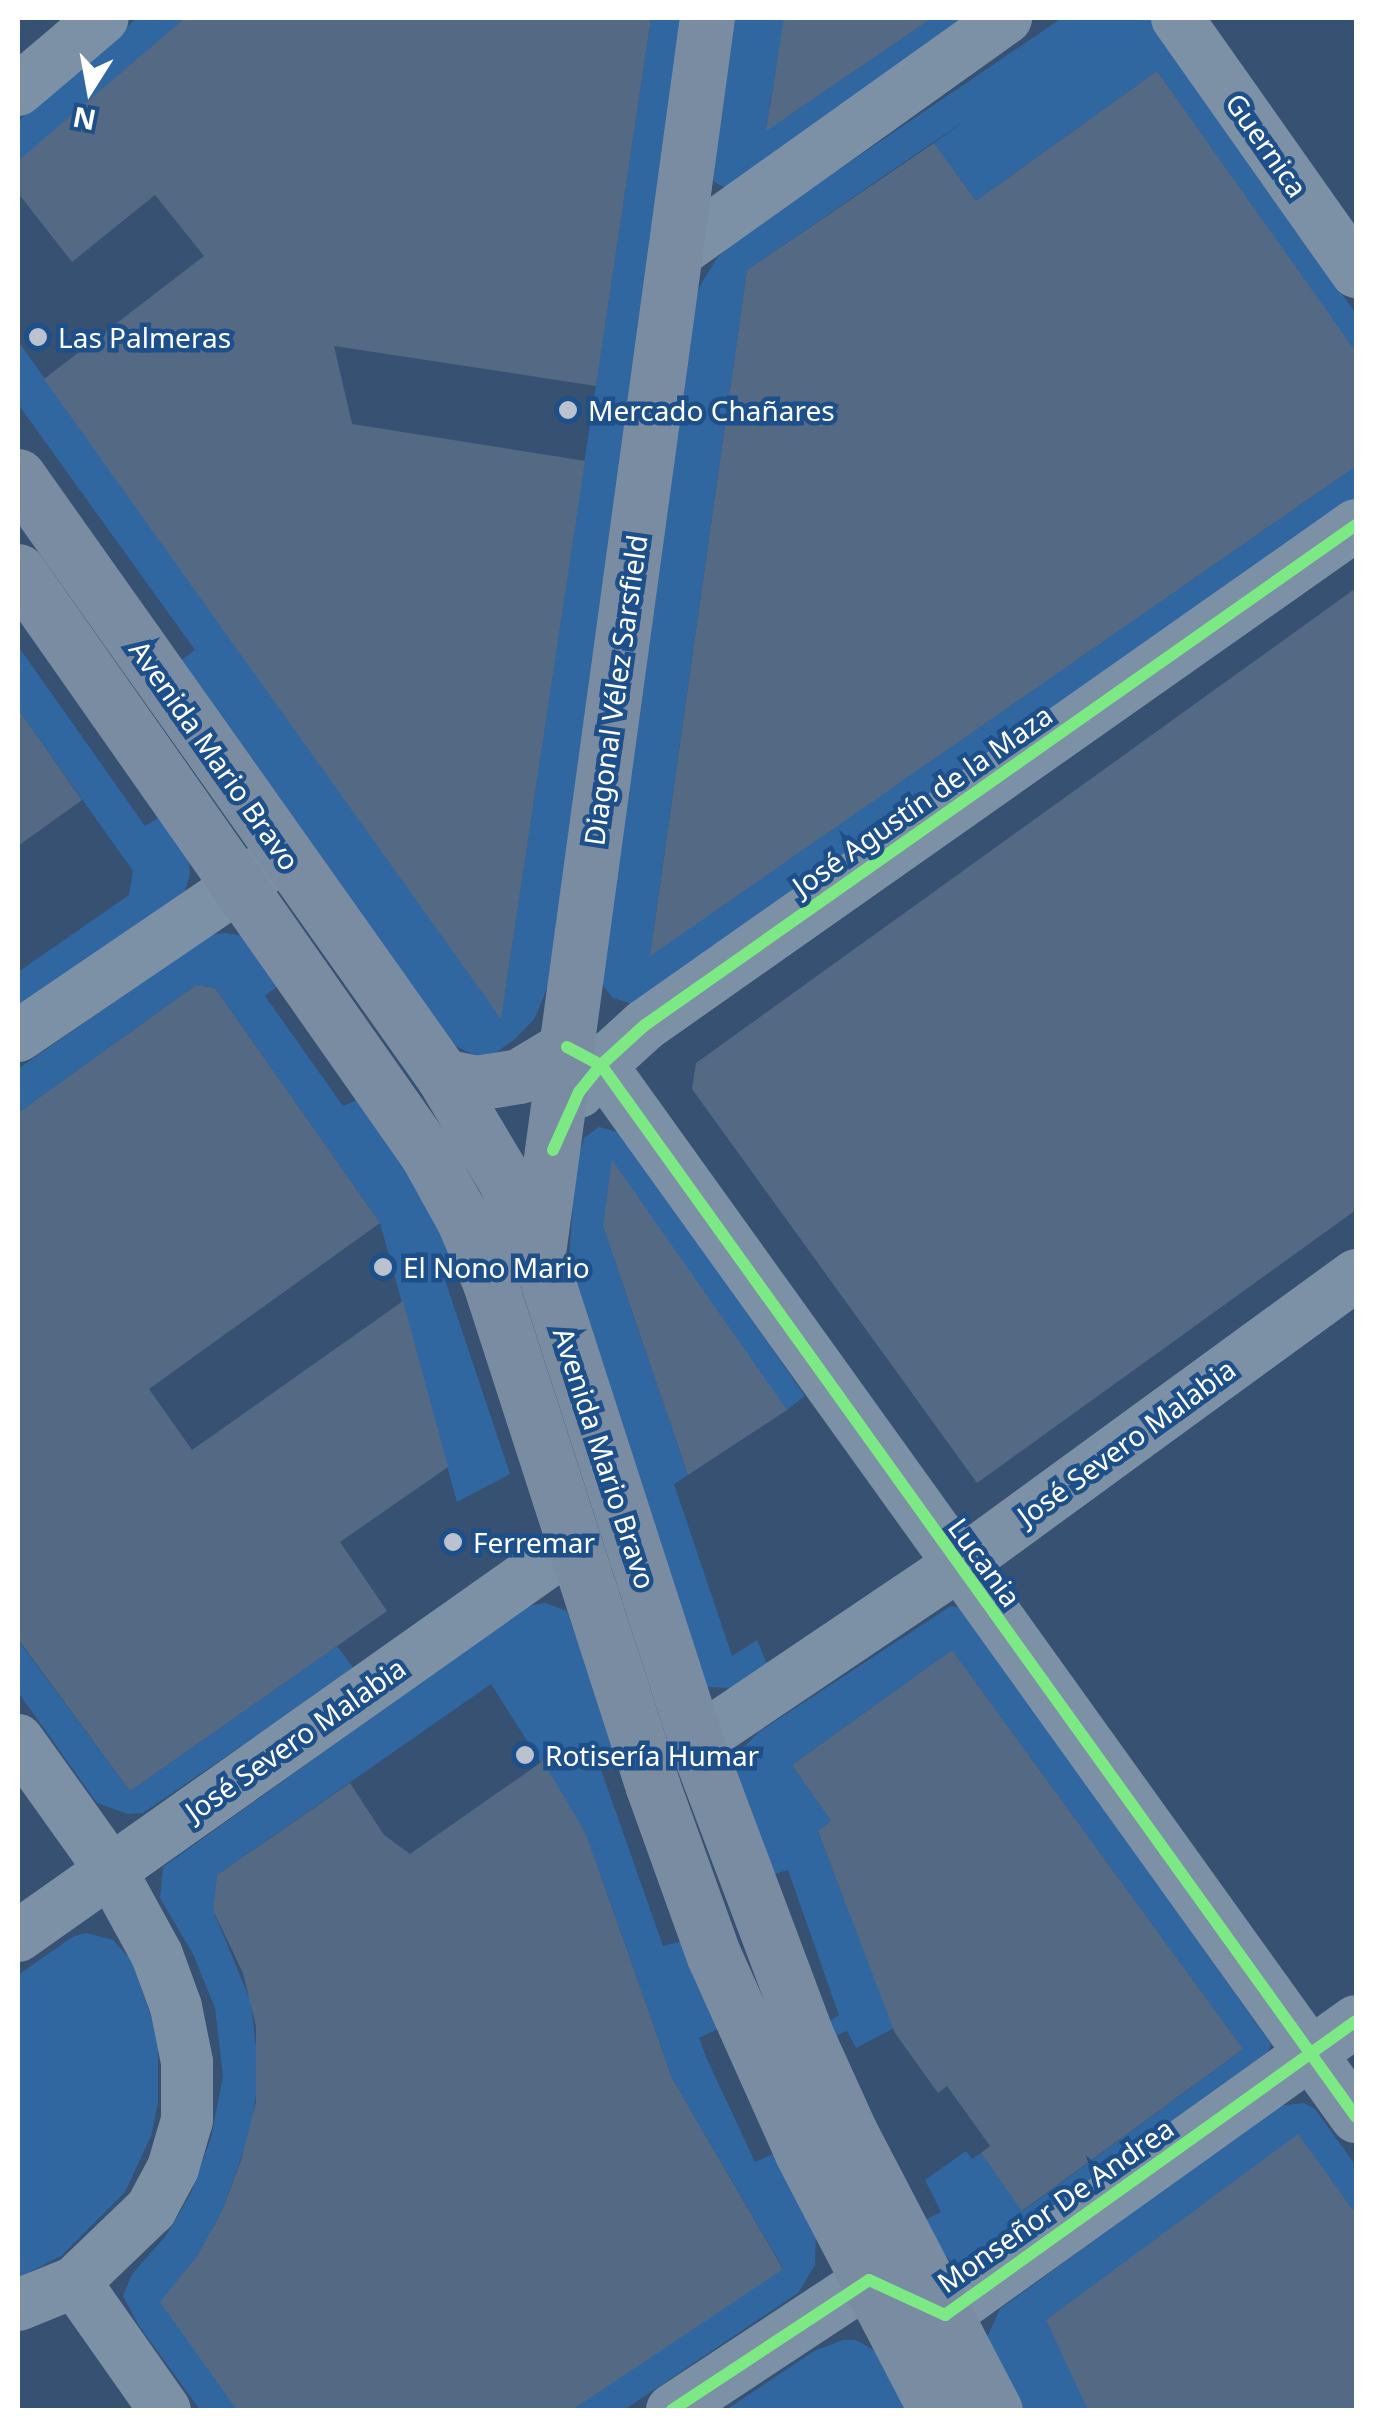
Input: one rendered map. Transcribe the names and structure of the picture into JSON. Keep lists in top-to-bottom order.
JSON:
{
  "streets": {
    "main road": ["Diagonal Vélez Sarsfield", "Avenida Mario Bravo"],
    "street": [
      "Guernica",
      "José Agustín de la Maza",
      "José Severo Malabia",
      "Lucania",
      "Monseñor De Andrea"
    ]
  },
  "crossings": [
    ["Diagonal Vélez Sarsfield", "Avenida Mario Bravo"],
    ["Diagonal Vélez Sarsfield", "José Agustín de la Maza"],
    ["Diagonal Vélez Sarsfield", "Lucania"],
    ["Avenida Mario Bravo", "José Severo Malabia"],
    ["Avenida Mario Bravo", "Monseñor De Andrea"],
    ["José Agustín de la Maza", "Lucania"],
    ["José Severo Malabia", "Lucania"],
    ["Lucania", "Monseñor De Andrea"]
  ],
  "places": [
    "Las Palmeras",
    "Mercado Chañares",
    "El Nono Mario",
    "Ferremar",
    "Rotisería Humar"
  ],
  "north": "bottom"
}
